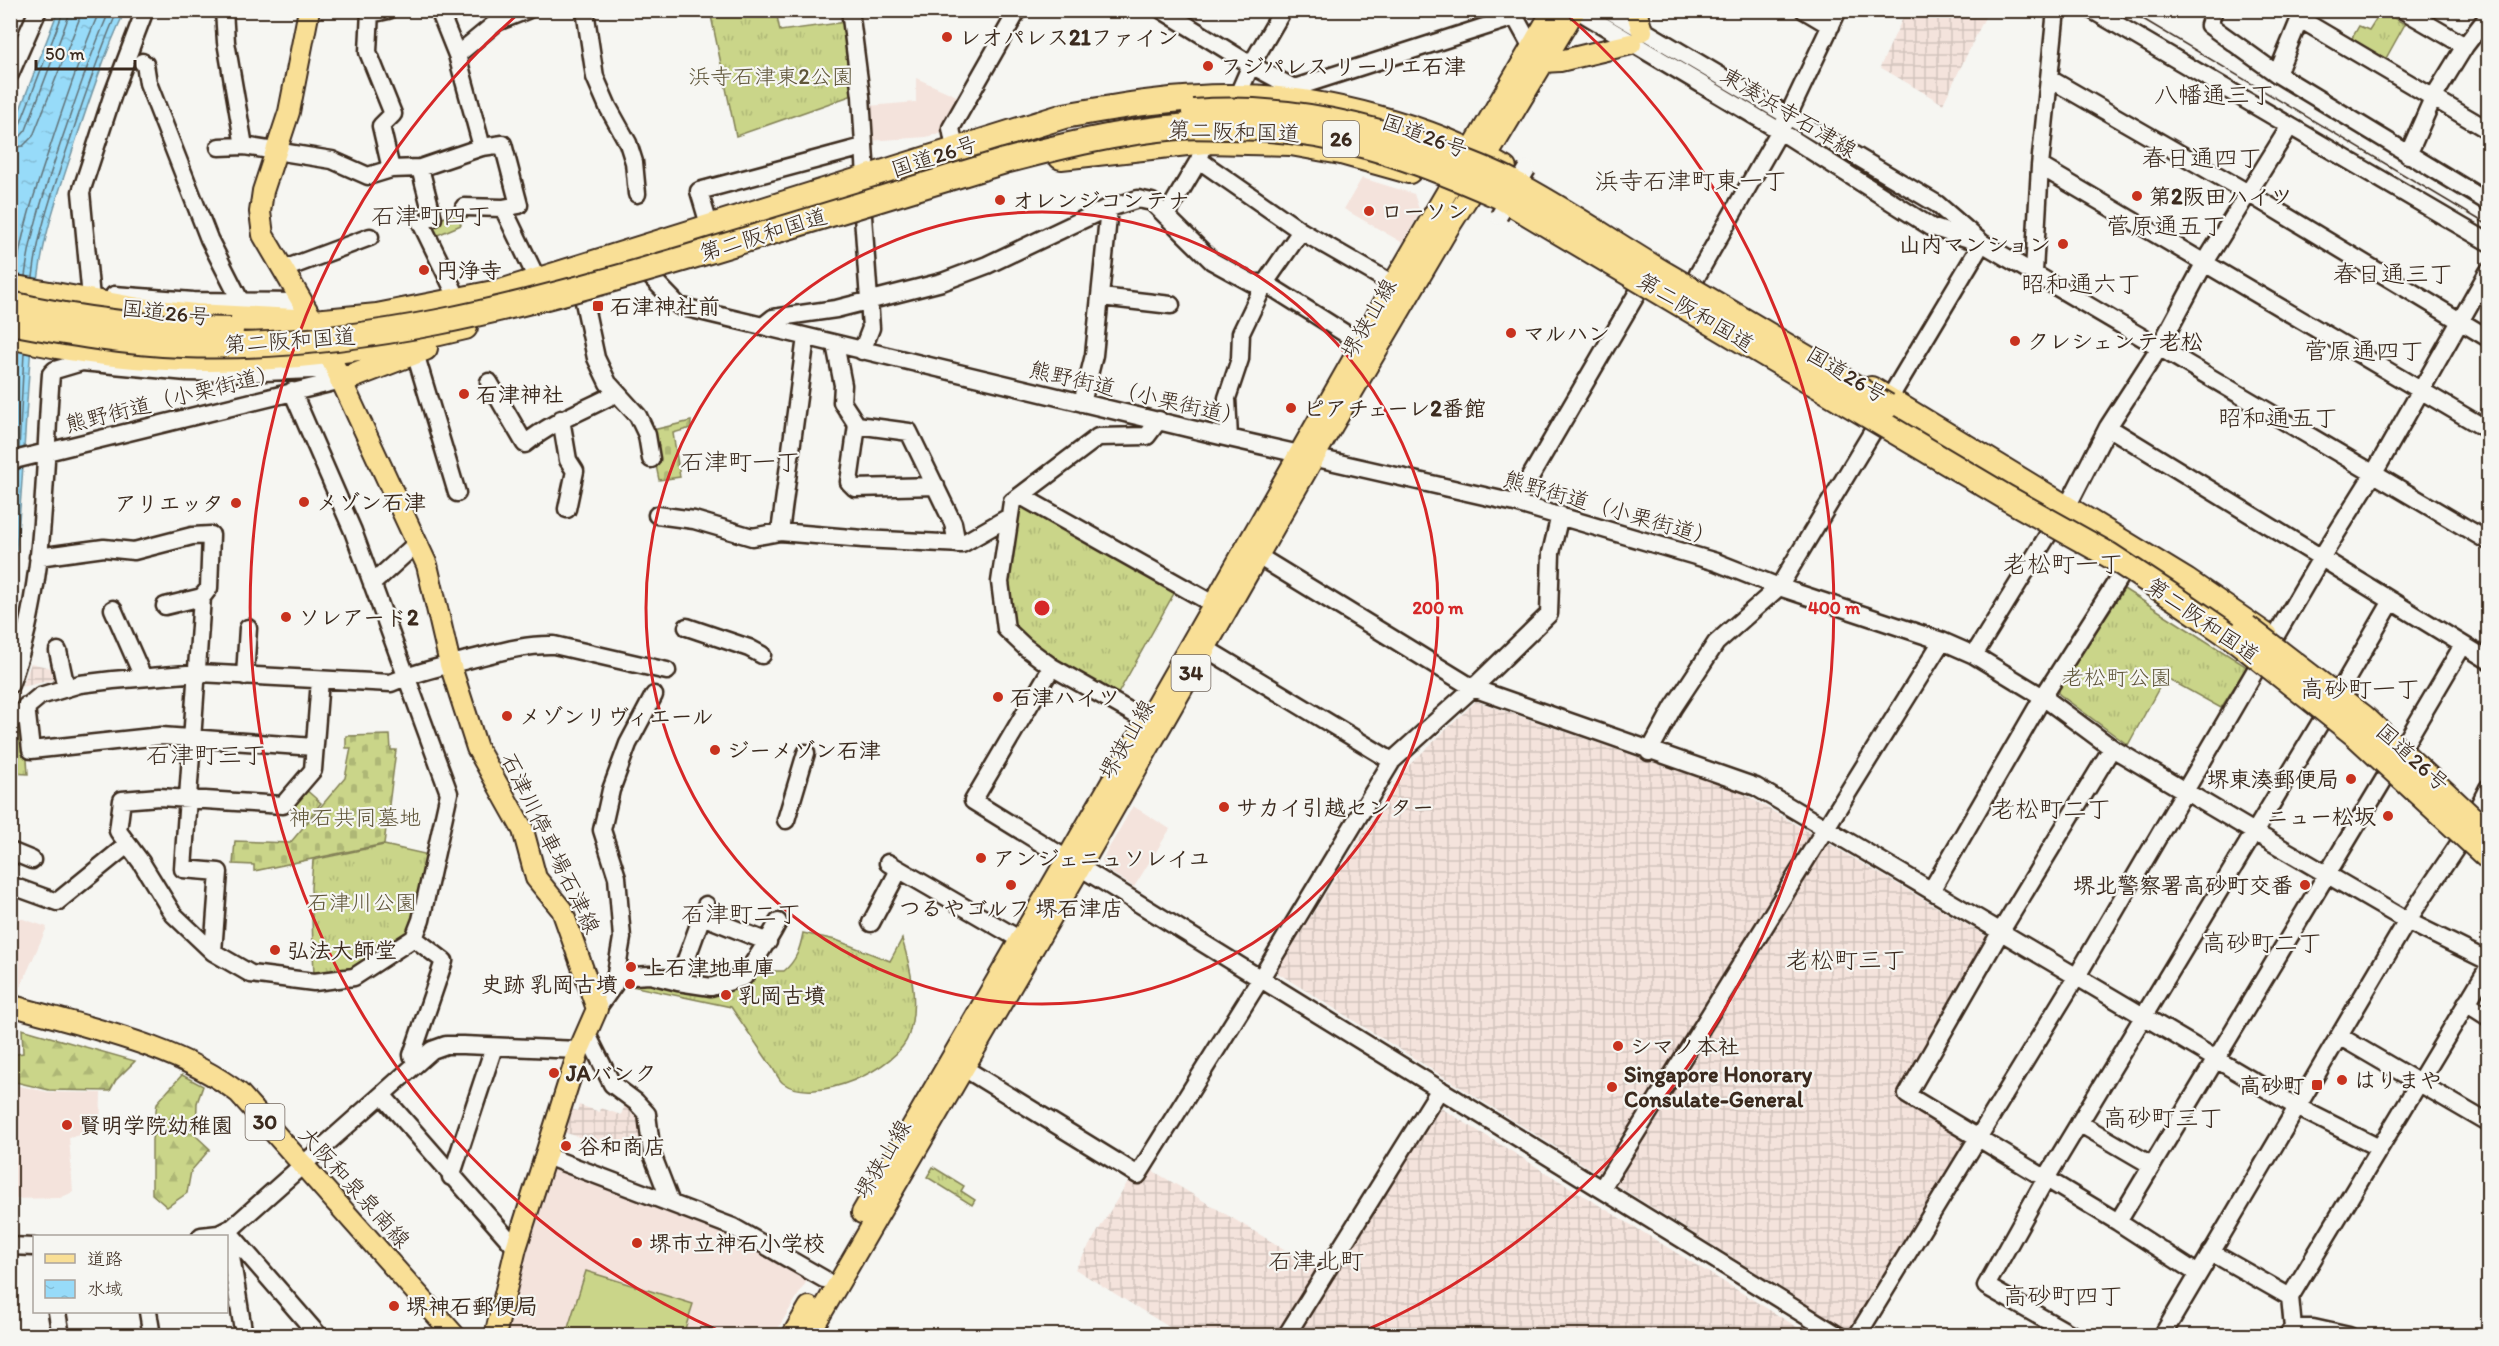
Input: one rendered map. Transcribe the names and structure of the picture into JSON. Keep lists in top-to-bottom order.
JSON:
{
  "streets": {
    "highway": ["第二阪和国道", "国道26号", "26"],
    "main road": [
      "堺狭山線",
      "34",
      "石津川停車場石津線",
      "30",
      "大阪和泉泉南線"
    ],
    "street": ["東湊浜寺石津線", "熊野街道（小栗街道）"]
  },
  "crossings": [
    ["東湊浜寺石津線", "堺狭山線"],
    ["国道26号", "堺狭山線"],
    ["国道26号", "熊野街道（小栗街道）"],
    ["国道26号", "石津川停車場石津線"],
    ["堺狭山線", "熊野街道（小栗街道）"],
    ["熊野街道（小栗街道）", "石津川停車場石津線"]
  ],
  "districts": [
    "八幡通三丁",
    "春日通四丁",
    "浜寺石津町東一丁",
    "石津町四丁",
    "菅原通五丁",
    "春日通三丁",
    "昭和通六丁",
    "菅原通四丁",
    "昭和通五丁",
    "石津町一丁",
    "老松町一丁",
    "高砂町一丁",
    "石津町三丁",
    "老松町二丁",
    "石津町二丁",
    "高砂町二丁",
    "老松町三丁",
    "高砂町三丁",
    "石津北町",
    "高砂町四丁"
  ],
  "parks": [
    "浜寺石津東2公園",
    "老松町公園",
    "神石共同墓地",
    "石津川公園"
  ],
  "places": {
    "other": [
      "レオパレス21ファイン",
      "フジパレス リーリエ石津",
      "第2阪田ハイツ",
      "オレンジコンテナ",
      "ローソン",
      "山内マンション",
      "円浄寺",
      "マルハン",
      "クレシェンテ老松",
      "石津神社",
      "ピアチェーレ2番館",
      "メゾン石津",
      "アリエッタ",
      "ソレアード2",
      "石津ハイツ",
      "メゾンリヴィエール",
      "ジーメゾン石津",
      "堺東湊郵便局",
      "サカイ引越センター",
      "ニュー松坂",
      "アンジェニュソレイユ",
      "つるやゴルフ 堺石津店",
      "堺北警察署高砂町交番",
      "弘法大師堂",
      "上石津地車庫",
      "史跡 乳岡古墳",
      "乳岡古墳",
      "シマノ本社",
      "JAバンク",
      "はりまや",
      "Singapore Honorary Consulate-General",
      "賢明学院幼稚園",
      "谷和商店",
      "堺市立神石小学校",
      "堺神石郵便局"
    ],
    "transit": ["石津神社前", "高砂町"]
  },
  "legend": ["道路", "水域"],
  "scale_bar": "50 m",
  "rings": ["200 m", "400 m"]
}
